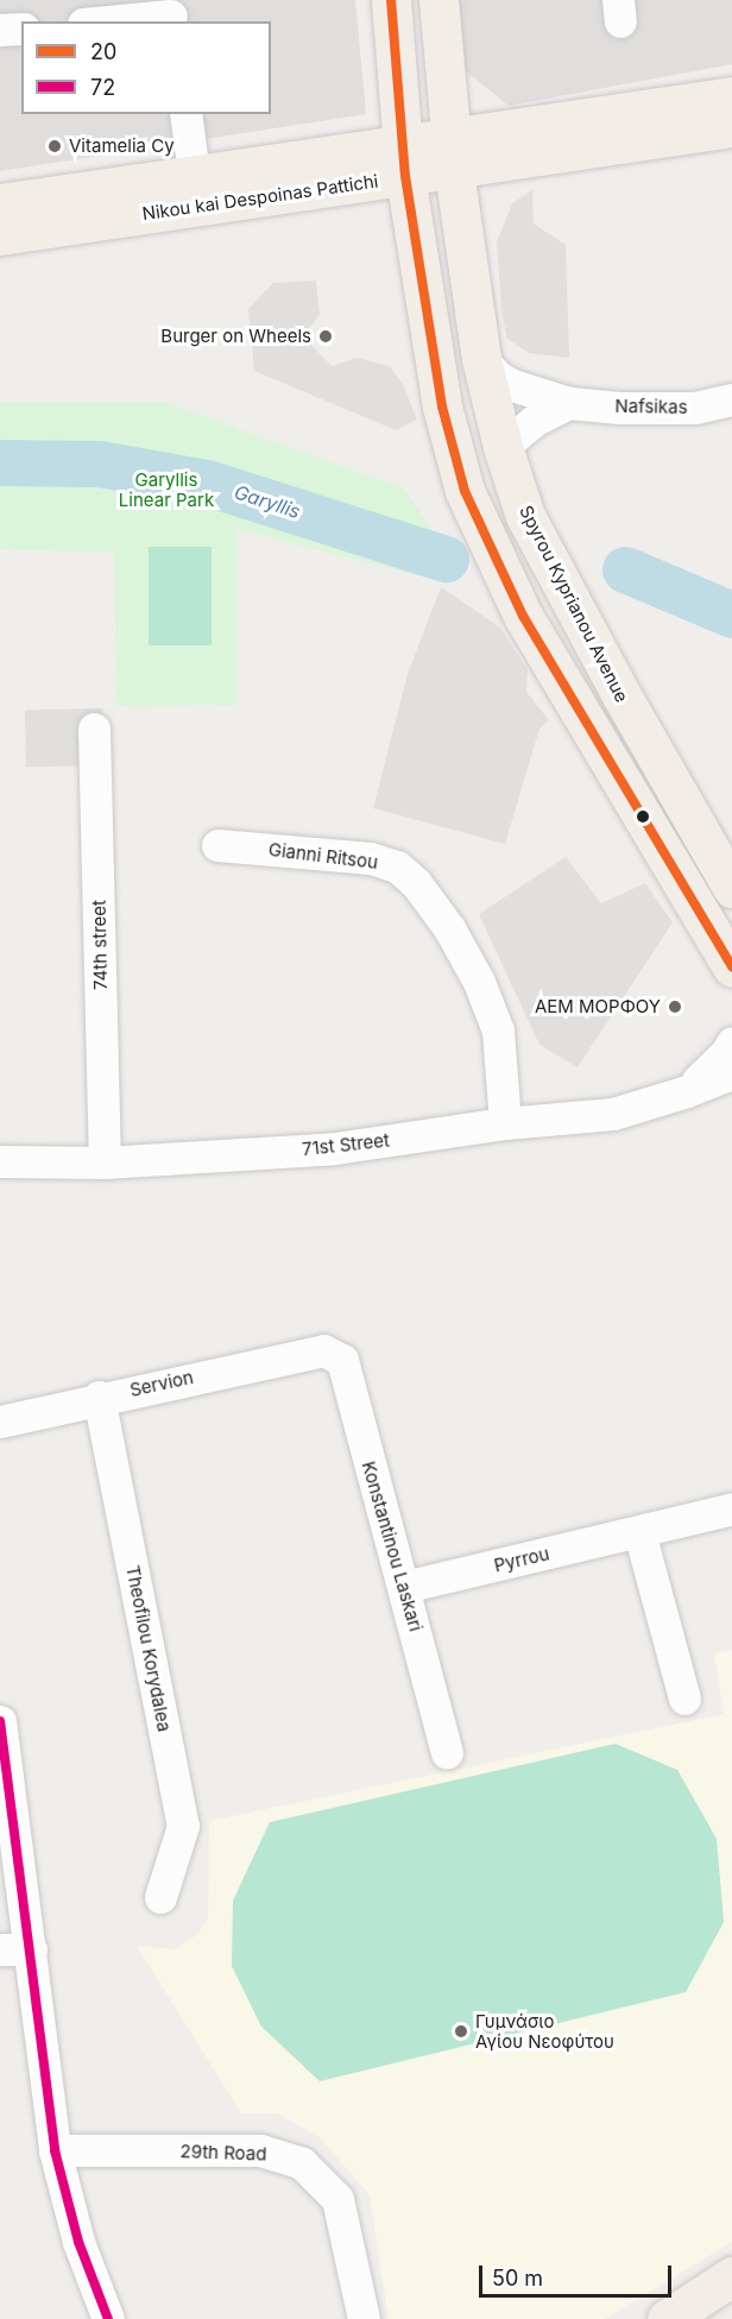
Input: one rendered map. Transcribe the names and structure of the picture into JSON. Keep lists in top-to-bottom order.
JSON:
{
  "streets": {
    "main road": ["Nikou kai Despoinas Pattichi", "Spyrou Kyprianou Avenue"],
    "street": [
      "Nafsikas",
      "Gianni Ritsou",
      "74th street",
      "71st Street",
      "Servion",
      "Konstantinou Laskari",
      "Pyrrou",
      "Theofilou Korydalea",
      "29th Road"
    ]
  },
  "crossings": [
    ["Nikou kai Despoinas Pattichi", "Spyrou Kyprianou Avenue"],
    ["Nafsikas", "Spyrou Kyprianou Avenue"],
    ["Gianni Ritsou", "71st Street"],
    ["74th street", "71st Street"],
    ["Servion", "Konstantinou Laskari"],
    ["Servion", "Theofilou Korydalea"],
    ["Konstantinou Laskari", "Pyrrou"]
  ],
  "water": ["Garyllis"],
  "parks": ["Garyllis Linear Park"],
  "places": [
    "Vitamelia Cy",
    "Burger on Wheels",
    "ΑΕΜ ΜΟΡΦΟΥ",
    "Γυμνάσιο Αγίου Νεοφύτου"
  ],
  "lines": ["transit line 20", "transit line 72"],
  "legend": ["20", "72"],
  "scale_bar": "50 m"
}
